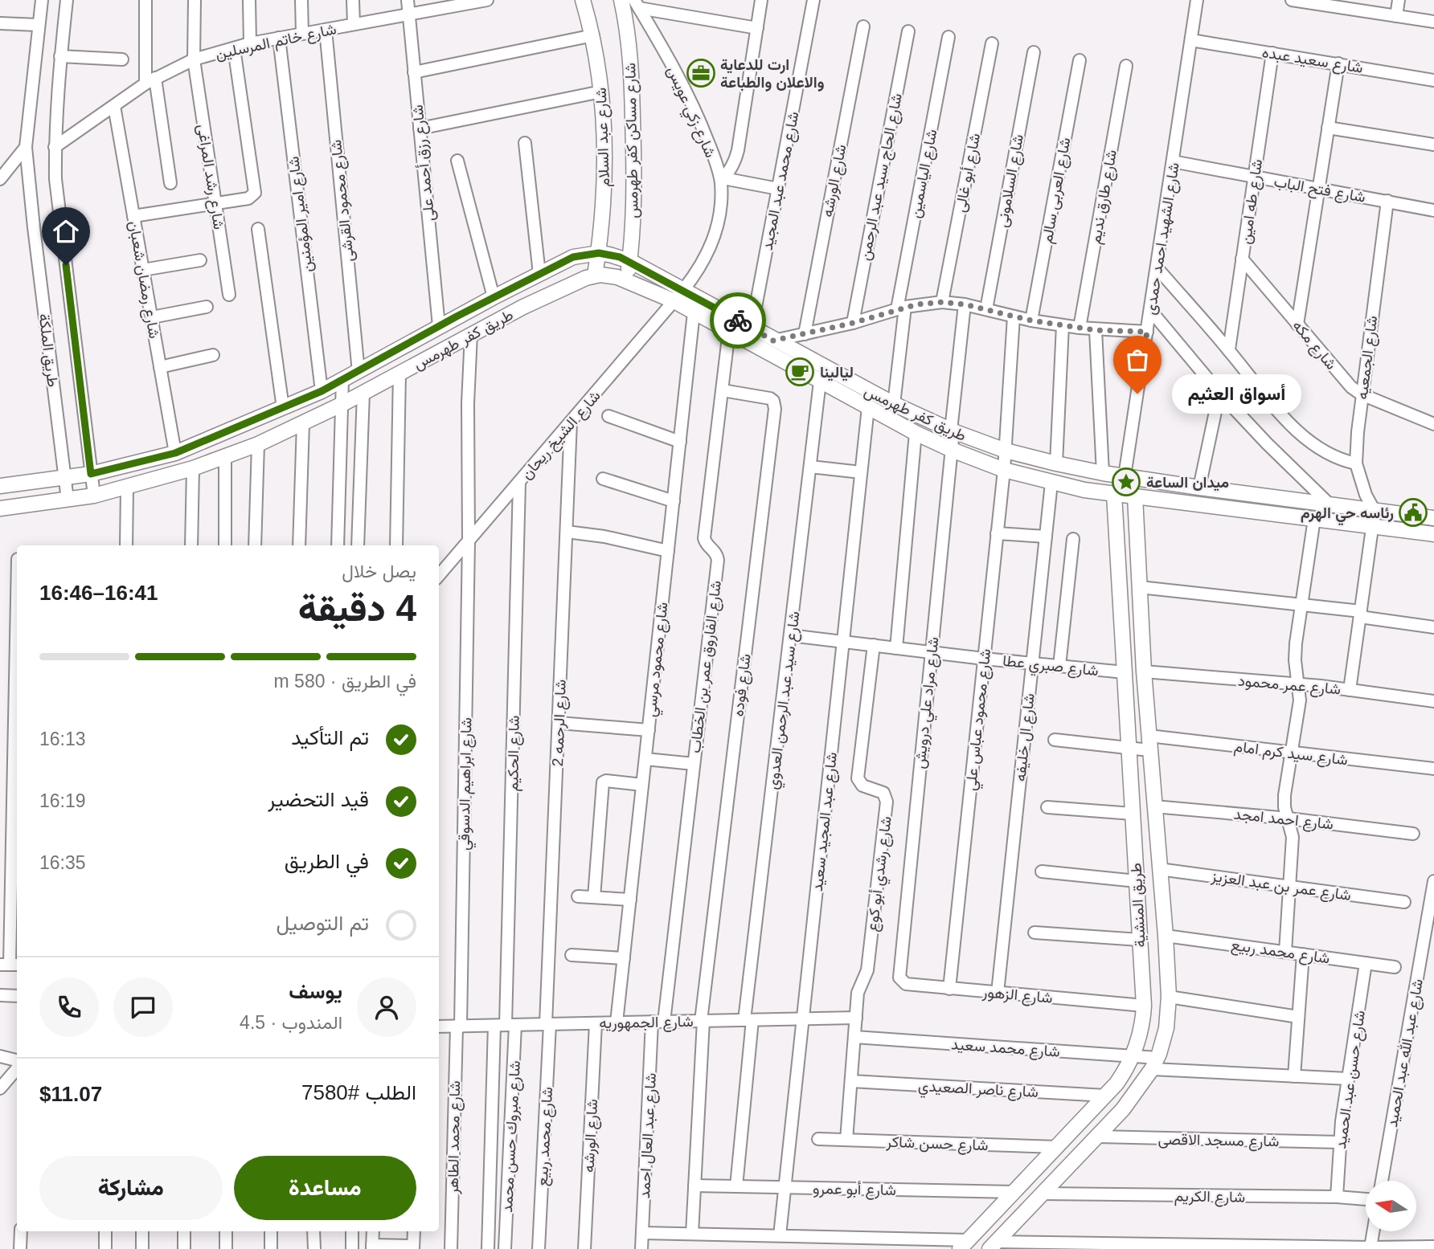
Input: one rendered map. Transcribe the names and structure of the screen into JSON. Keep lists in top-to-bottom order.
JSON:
{
  "streets": {
    "street": [
      "شارع خاتم المرسلين",
      "شارع سعيد عبده",
      "شارع زكي عويس",
      "شارع عبد السلام",
      "شارع مساكن كفر طهرمس",
      "شارع رزق أحمد على",
      "شارع أبو غالى",
      "شارع الياسمين",
      "شارع رشد المراغى",
      "شارع الحاج سيد عبد الرحمن",
      "شارع محمد عبد المجيد",
      "شارع الورشه",
      "شارع السلامونى",
      "شارع فتح الباب",
      "شارع العربى سالم",
      "شارع طارق نديم",
      "شارع محمود القرشى",
      "شارع طه امين",
      "شارع امير المؤمنين",
      "شارع الشهيد احمد حمدى",
      "شارع رمضان شعبان",
      "طريق كفر طهرمس",
      "شارع مكه",
      "طريق الملكة",
      "شارع الجمعيه",
      "شارع الشيخ ريحان",
      "شارع محمود مرسي",
      "شارع صبري عطا",
      "شارع الفاروق عمر بن الخطاب",
      "شارع عمر محمود",
      "شارع فوده",
      "شارع سيد عبد الرحمن العدوي",
      "شارع مراد علي درويش",
      "شارع محمود عباس علي",
      "شارع الرحمه 2",
      "شارع ال خليفه",
      "شارع سيد كرم امام",
      "شارع الحكيم",
      "شارع ابراهيم الدسوقي",
      "شارع احمد امجد",
      "شارع عبد المجيد سعيد",
      "شارع رشدي أبو كوع",
      "شارع عمر بن عبد العزيز",
      "طريق المنشية",
      "شارع محمد ربيع",
      "شارع الزهور",
      "شارع الجمهوريه",
      "شارع محمد سعيد",
      "شارع عبد الله عبد الحميد",
      "شارع حسن عبد الحميد",
      "شارع ناصر الصعيدي",
      "شارع عبد العال احمد",
      "شارع مبروك حسن محمد",
      "شارع محمد الطاهر",
      "شارع مسجد الاقصى",
      "شارع حسن شاكر",
      "شارع أبو عمرو",
      "شارع الكريم"
    ]
  },
  "crossings": [
    ["شارع خاتم المرسلين", "شارع رزق أحمد على"],
    ["شارع خاتم المرسلين", "شارع رشد المراغى"],
    ["شارع خاتم المرسلين", "شارع محمود القرشى"],
    ["شارع خاتم المرسلين", "شارع امير المؤمنين"],
    ["شارع خاتم المرسلين", "شارع رمضان شعبان"],
    ["شارع خاتم المرسلين", "طريق الملكة"],
    ["شارع سعيد عبده", "شارع طه امين"],
    ["شارع سعيد عبده", "شارع الشهيد احمد حمدى"],
    ["شارع زكي عويس", "طريق كفر طهرمس"],
    ["شارع زكي عويس", "شارع الشيخ ريحان"],
    ["شارع زكي عويس", "شارع محمود مرسي"],
    ["شارع عبد السلام", "طريق كفر طهرمس"],
    ["شارع مساكن كفر طهرمس", "طريق كفر طهرمس"],
    ["شارع رزق أحمد على", "طريق كفر طهرمس"],
    ["شارع الياسمين", "طريق كفر طهرمس"],
    ["شارع محمد عبد المجيد", "طريق كفر طهرمس"],
    ["شارع الورشه", "شارع الجمهوريه"],
    ["شارع فتح الباب", "شارع طه امين"],
    ["شارع فتح الباب", "شارع الشهيد احمد حمدى"],
    ["شارع فتح الباب", "شارع الجمعيه"],
    ["شارع محمود القرشى", "طريق كفر طهرمس"],
    ["شارع طه امين", "شارع مكه"],
    ["شارع امير المؤمنين", "طريق كفر طهرمس"],
    ["شارع الشهيد احمد حمدى", "طريق كفر طهرمس"],
    ["شارع رمضان شعبان", "طريق كفر طهرمس"],
    ["طريق كفر طهرمس", "طريق الملكة"],
    ["طريق كفر طهرمس", "شارع الجمعيه"],
    ["طريق كفر طهرمس", "شارع الشيخ ريحان"],
    ["طريق كفر طهرمس", "شارع محمود مرسي"],
    ["طريق كفر طهرمس", "شارع الفاروق عمر بن الخطاب"],
    ["طريق كفر طهرمس", "شارع سيد عبد الرحمن العدوي"],
    ["طريق كفر طهرمس", "شارع مراد علي درويش"],
    ["طريق كفر طهرمس", "شارع محمود عباس علي"],
    ["طريق كفر طهرمس", "شارع ال خليفه"],
    ["طريق كفر طهرمس", "شارع ابراهيم الدسوقي"],
    ["طريق كفر طهرمس", "شارع عبد المجيد سعيد"],
    ["طريق كفر طهرمس", "طريق المنشية"],
    ["شارع مكه", "شارع الجمعيه"],
    ["شارع الشيخ ريحان", "شارع محمود مرسي"],
    ["شارع الشيخ ريحان", "شارع الرحمه 2"],
    ["شارع الشيخ ريحان", "شارع الحكيم"],
    ["شارع الشيخ ريحان", "شارع ابراهيم الدسوقي"],
    ["شارع محمود مرسي", "شارع الجمهوريه"],
    ["شارع صبري عطا", "شارع سيد عبد الرحمن العدوي"],
    ["شارع صبري عطا", "شارع مراد علي درويش"],
    ["شارع صبري عطا", "شارع محمود عباس علي"],
    ["شارع صبري عطا", "شارع ال خليفه"],
    ["شارع صبري عطا", "شارع عبد المجيد سعيد"],
    ["شارع صبري عطا", "شارع رشدي أبو كوع"],
    ["شارع صبري عطا", "طريق المنشية"],
    ["شارع الفاروق عمر بن الخطاب", "شارع فوده"],
    ["شارع الفاروق عمر بن الخطاب", "شارع الجمهوريه"],
    ["شارع الفاروق عمر بن الخطاب", "شارع عبد العال احمد"],
    ["شارع عمر محمود", "طريق المنشية"],
    ["شارع فوده", "شارع الجمهوريه"],
    ["شارع فوده", "شارع أبو عمرو"],
    ["شارع سيد عبد الرحمن العدوي", "شارع الجمهوريه"],
    ["شارع سيد عبد الرحمن العدوي", "شارع أبو عمرو"],
    ["شارع مراد علي درويش", "شارع الزهور"],
    ["شارع محمود عباس علي", "شارع الزهور"],
    ["شارع الرحمه 2", "شارع محمد ربيع"],
    ["شارع الرحمه 2", "شارع الجمهوريه"],
    ["شارع ال خليفه", "شارع الزهور"],
    ["شارع سيد كرم امام", "طريق المنشية"],
    ["شارع الحكيم", "شارع الجمهوريه"],
    ["شارع الحكيم", "شارع مبروك حسن محمد"],
    ["شارع ابراهيم الدسوقي", "شارع الجمهوريه"],
    ["شارع ابراهيم الدسوقي", "شارع محمد الطاهر"],
    ["شارع احمد امجد", "طريق المنشية"],
    ["شارع عبد المجيد سعيد", "شارع الجمهوريه"],
    ["شارع عبد المجيد سعيد", "شارع أبو عمرو"],
    ["شارع رشدي أبو كوع", "شارع الجمهوريه"],
    ["شارع عمر بن عبد العزيز", "طريق المنشية"],
    ["طريق المنشية", "شارع محمد ربيع"],
    ["طريق المنشية", "شارع الزهور"],
    ["طريق المنشية", "شارع محمد سعيد"],
    ["طريق المنشية", "شارع ناصر الصعيدي"],
    ["طريق المنشية", "شارع مسجد الاقصى"],
    ["طريق المنشية", "شارع حسن شاكر"],
    ["طريق المنشية", "شارع أبو عمرو"],
    ["طريق المنشية", "شارع الكريم"],
    ["شارع محمد ربيع", "شارع الجمهوريه"],
    ["شارع محمد ربيع", "شارع حسن عبد الحميد"],
    ["شارع الجمهوريه", "شارع عبد العال احمد"],
    ["شارع الجمهوريه", "شارع مبروك حسن محمد"],
    ["شارع الجمهوريه", "شارع محمد الطاهر"],
    ["شارع محمد سعيد", "شارع حسن عبد الحميد"],
    ["شارع حسن عبد الحميد", "شارع مسجد الاقصى"],
    ["شارع حسن عبد الحميد", "شارع الكريم"]
  ],
  "places": {
    "office": ["ارت للدعاية والاعلان والطباعة"],
    "cafe": ["ليالينا"],
    "other": ["أسواق العثيم"],
    "place": ["ميدان الساعة"],
    "public building": ["رئاسه حي الهرم"]
  },
  "north": "left",
  "page": {
    "bubble": "أسواق العثيم",
    "heading": ["4 دقيقة", "يصل خلال", "16:41–16:46"],
    "panel": [
      "يوسف",
      "المندوب · 4.5",
      "الطلب #7580",
      "$11.07"
    ],
    "bar": "في الطريق · 580 m",
    "list": [
      ["تم التأكيد", "16:13"],
      ["قيد التحضير", "16:19"],
      ["في الطريق", "16:35"],
      "تم التوصيل"
    ],
    "buttons": ["مساعدة", "مشاركة"]
  }
}
